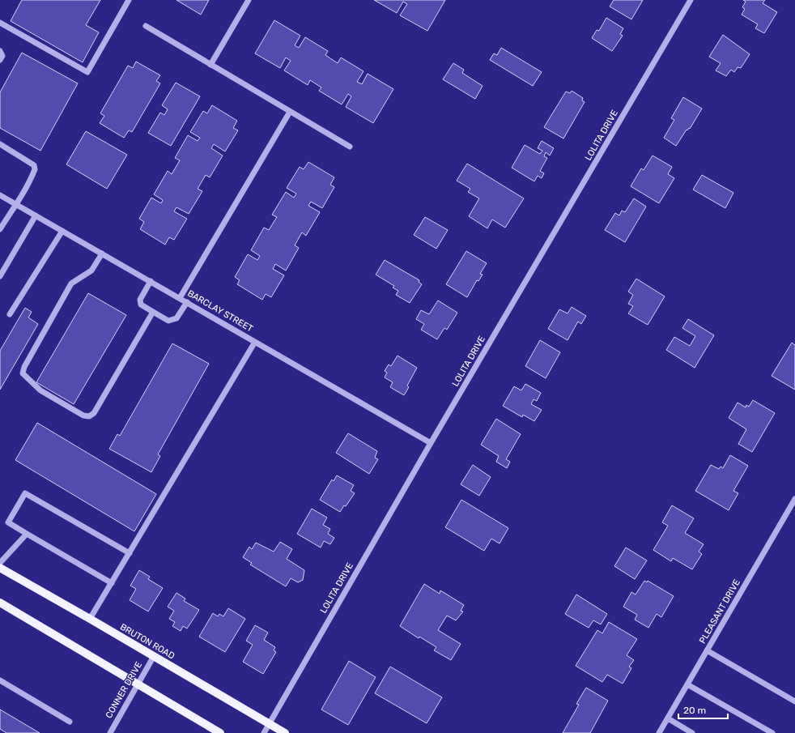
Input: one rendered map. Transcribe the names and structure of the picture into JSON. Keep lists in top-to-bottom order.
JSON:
{
  "streets": {
    "main road": ["BRUTON ROAD"],
    "street": [
      "LOLITA DRIVE",
      "BARCLAY STREET",
      "PLEASANT DRIVE",
      "CONNER DRIVE"
    ]
  },
  "crossings": [
    ["LOLITA DRIVE", "BARCLAY STREET"],
    ["LOLITA DRIVE", "BRUTON ROAD"],
    ["BRUTON ROAD", "CONNER DRIVE"]
  ],
  "scale_bar": "20 m"
}
